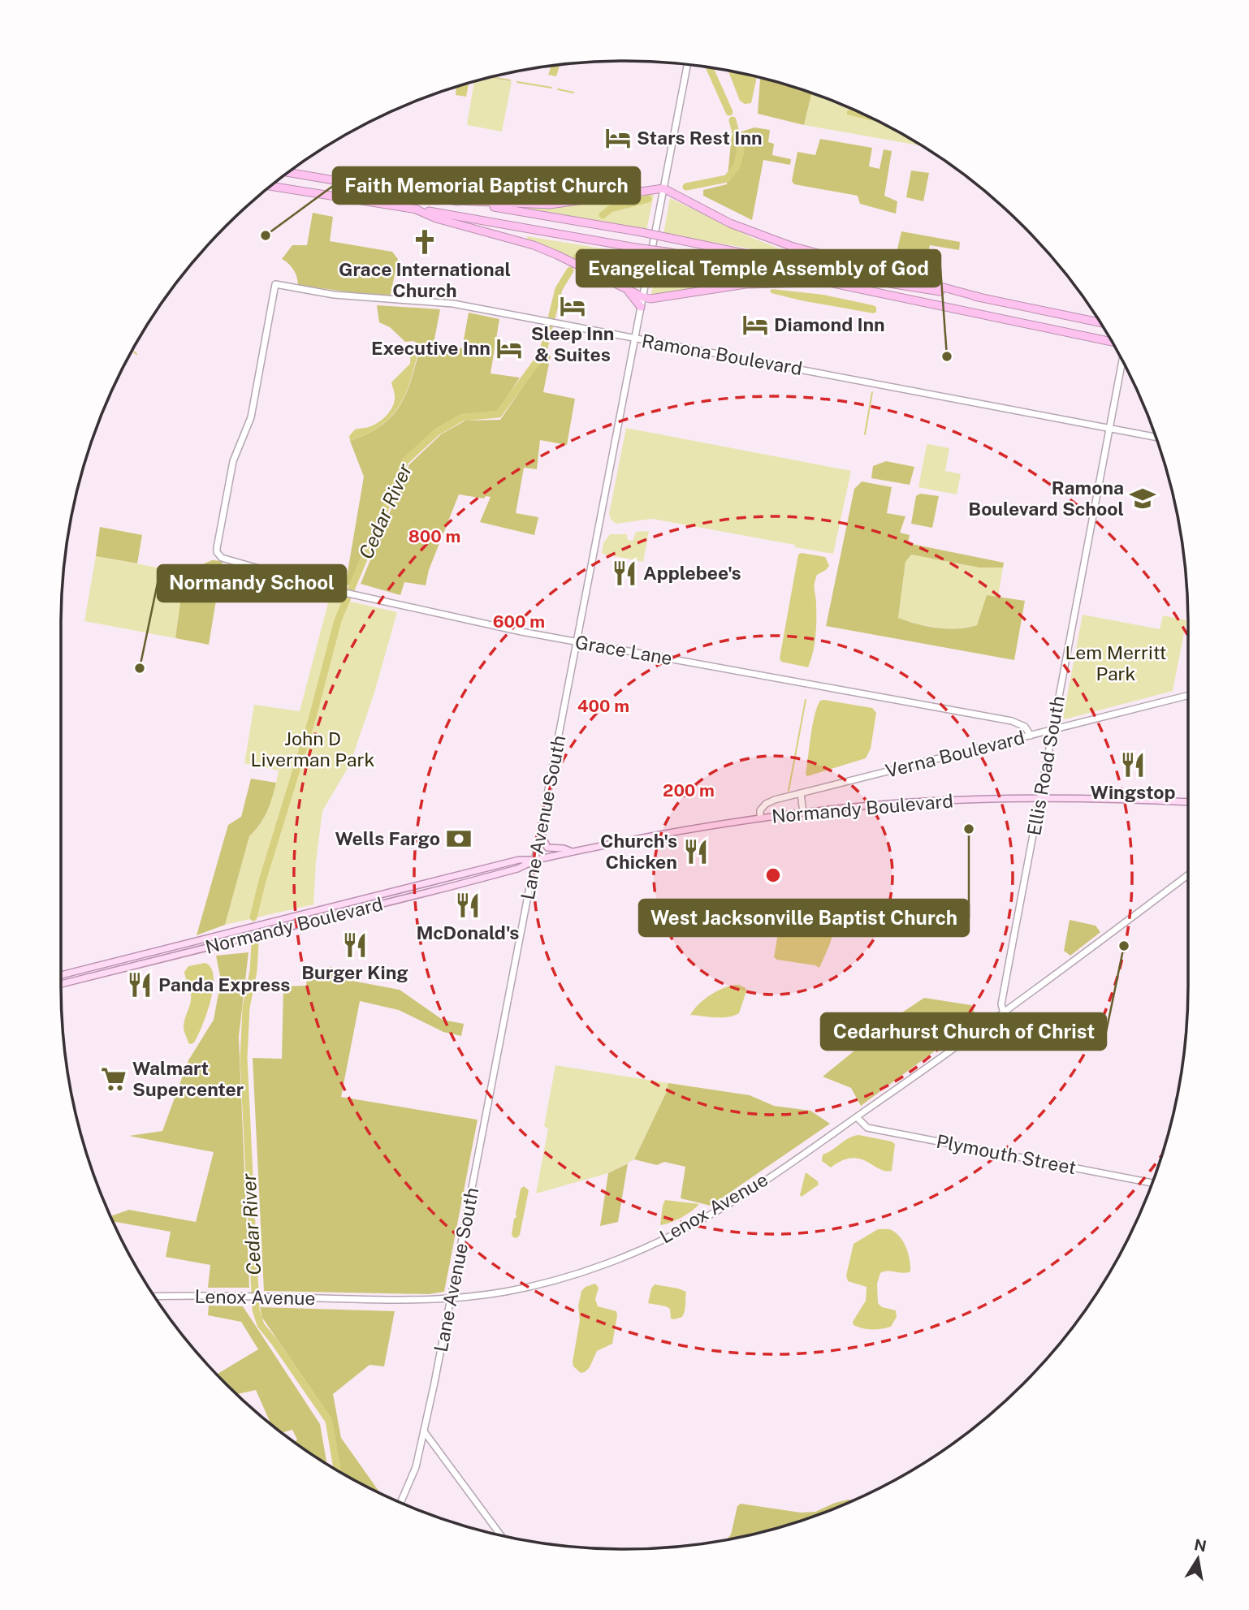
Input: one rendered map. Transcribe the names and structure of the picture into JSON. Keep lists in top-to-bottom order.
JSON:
{
  "streets": {
    "main road": ["Normandy Boulevard"],
    "street": [
      "Ramona Boulevard",
      "Grace Lane",
      "Verna Boulevard",
      "Ellis Road South",
      "Lane Avenue South",
      "Plymouth Street",
      "Lenox Avenue"
    ]
  },
  "crossings": [
    ["Ramona Boulevard", "Grace Lane"],
    ["Ramona Boulevard", "Ellis Road South"],
    ["Ramona Boulevard", "Lane Avenue South"],
    ["Grace Lane", "Verna Boulevard"],
    ["Grace Lane", "Lane Avenue South"],
    ["Verna Boulevard", "Ellis Road South"],
    ["Verna Boulevard", "Normandy Boulevard"],
    ["Ellis Road South", "Normandy Boulevard"],
    ["Ellis Road South", "Lenox Avenue"],
    ["Normandy Boulevard", "Lane Avenue South"],
    ["Lane Avenue South", "Lenox Avenue"],
    ["Plymouth Street", "Lenox Avenue"]
  ],
  "water": ["Cedar River"],
  "parks": ["Lem Merritt Park", "John D Liverman Park"],
  "places": {
    "hotel": [
      "Stars Rest Inn",
      "Sleep Inn & Suites",
      "Diamond Inn",
      "Executive Inn"
    ],
    "other": [
      "Faith Memorial Baptist Church",
      "Evangelical Temple Assembly of God",
      "Normandy School",
      "West Jacksonville Baptist Church",
      "Cedarhurst Church of Christ"
    ],
    "church": ["Grace International Church"],
    "school or university": ["Ramona Boulevard School"],
    "restaurant": [
      "Applebee's",
      "Wingstop",
      "Church's Chicken",
      "McDonald's",
      "Burger King",
      "Panda Express"
    ],
    "bank": ["Wells Fargo"],
    "supermarket": ["Walmart Supercenter"]
  },
  "north": "top",
  "rings": [
    "800 m",
    "600 m",
    "400 m",
    "200 m"
  ]
}
